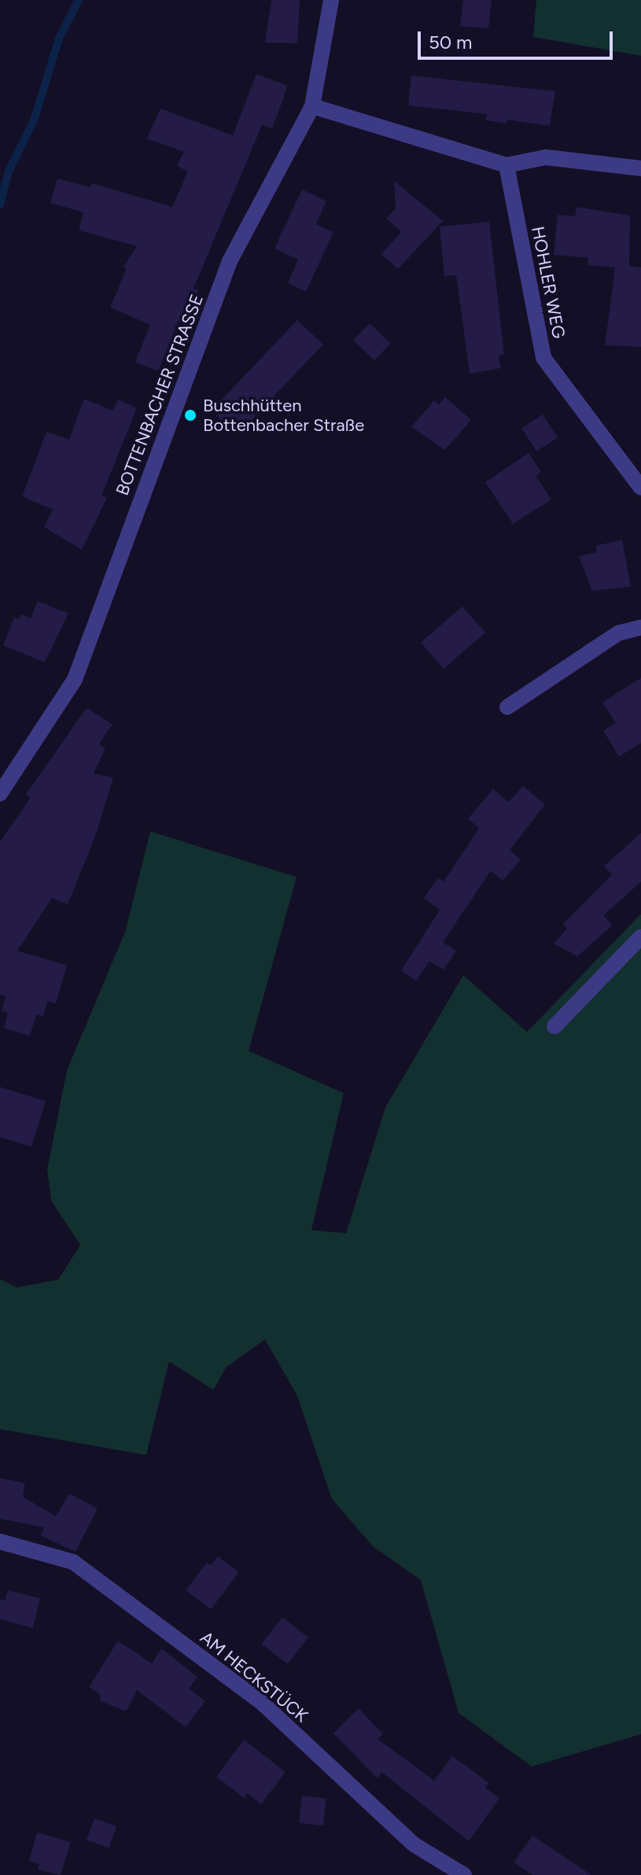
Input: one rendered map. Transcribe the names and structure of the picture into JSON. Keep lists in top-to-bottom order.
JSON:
{
  "streets": {
    "street": ["HOHLER WEG", "BOTTENBACHER STRASSE", "AM HECKSTÜCK"]
  },
  "places": ["Buschhütten Bottenbacher Straße"],
  "scale_bar": "50 m"
}
